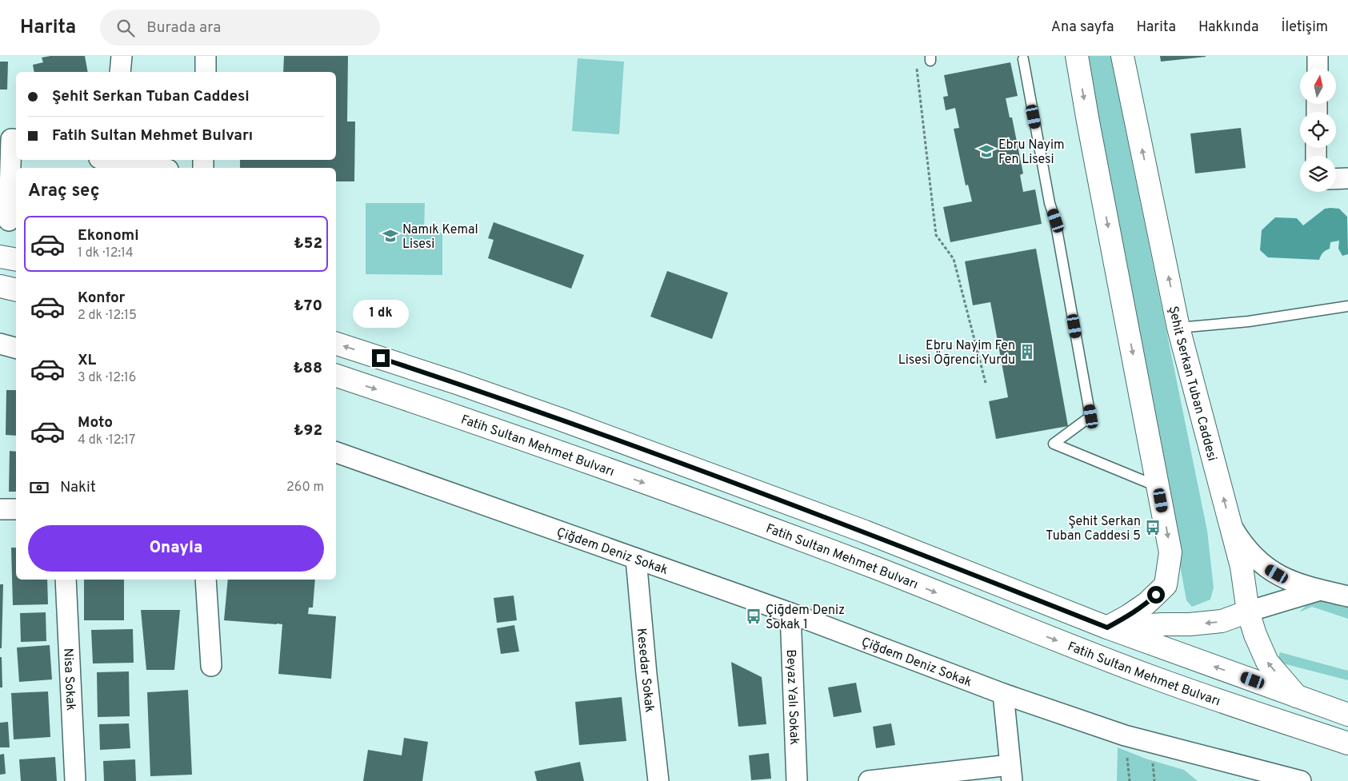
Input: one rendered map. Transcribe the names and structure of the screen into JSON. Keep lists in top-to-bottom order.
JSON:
{
  "streets": {
    "main road": ["Şehit Serkan Tuban Caddesi", "Fatih Sultan Mehmet Bulvarı"],
    "street": [
      "Çiğdem Deniz Sokak",
      "Kesedar Sokak",
      "Nisa Sokak",
      "Beyaz Yalı Sokak"
    ]
  },
  "crossings": [
    ["Çiğdem Deniz Sokak", "Kesedar Sokak"],
    ["Çiğdem Deniz Sokak", "Beyaz Yalı Sokak"]
  ],
  "places": {
    "school or university": ["Ebru Nayim Fen Lisesi", "Namık Kemal Lisesi"],
    "building": ["Ebru Nayim Fen Lisesi Öğrenci Yurdu"],
    "bus stop": ["Şehit Serkan Tuban Caddesi 5", "Çiğdem Deniz Sokak 1"]
  },
  "north": "top",
  "page": {
    "header": "Harita",
    "search": "Burada ara",
    "nav": [
      "Ana sayfa",
      "Harita",
      "Hakkında",
      "İletişim"
    ],
    "banner": ["Şehit Serkan Tuban Caddesi", "Fatih Sultan Mehmet Bulvarı"],
    "heading": "Araç seç",
    "list": [
      {
        "name": "Ekonomi",
        "note": "1 dk · 12:14",
        "value": "₺52"
      },
      {
        "name": "Konfor",
        "note": "2 dk · 12:15",
        "value": "₺70"
      },
      {
        "name": "XL",
        "note": "3 dk · 12:16",
        "value": "₺88"
      },
      {
        "name": "Moto",
        "note": "4 dk · 12:17",
        "value": "₺92"
      }
    ],
    "bubble": "1 dk",
    "pay": ["Nakit", "260 m"],
    "buttons": "Onayla"
  }
}
